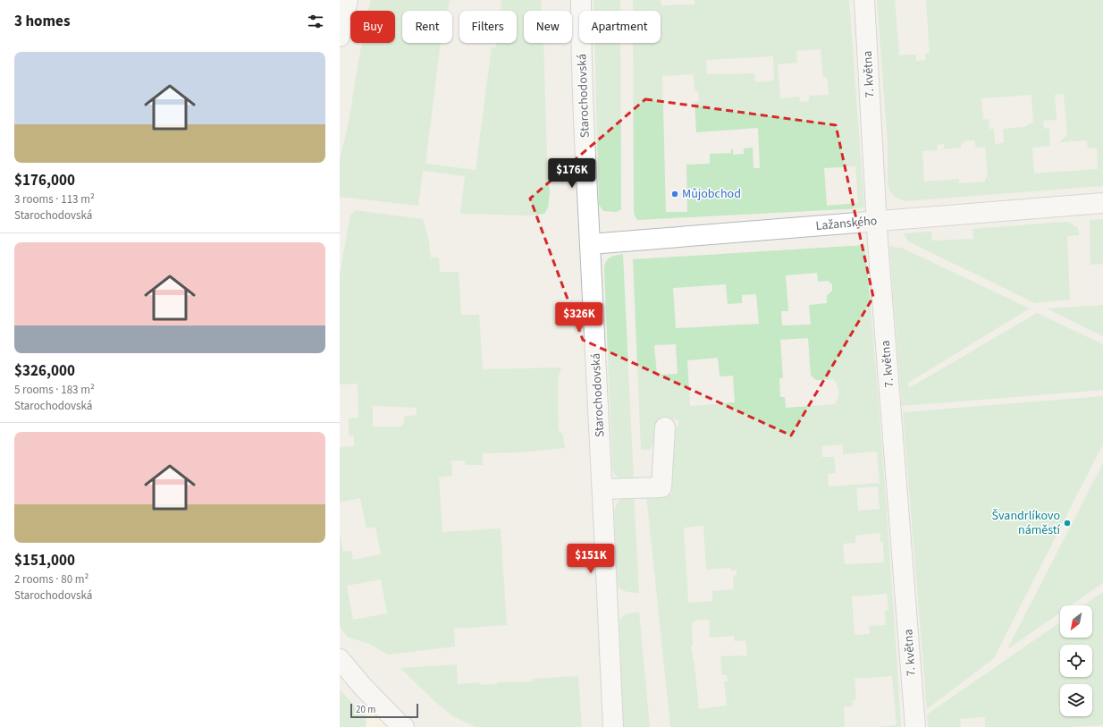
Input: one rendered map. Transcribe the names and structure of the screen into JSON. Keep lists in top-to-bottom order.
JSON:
{
  "streets": {
    "street": ["7. května", "Starochodovská", "Lažanského"]
  },
  "crossings": [
    ["7. května", "Lažanského"],
    ["Starochodovská", "Lažanského"]
  ],
  "places": ["Můjobchod", "Švandrlíkovo náměstí"],
  "scale_bar": "20 m",
  "north": "bottom left",
  "page": {
    "heading": "3 homes",
    "chip": [
      "Buy",
      "Rent",
      "Filters",
      "New",
      "Apartment"
    ],
    "list": [
      {
        "name": "$176,000",
        "note": "3 rooms · 113 m² · Starochodovská"
      },
      {
        "name": "$326,000",
        "note": "5 rooms · 183 m² · Starochodovská"
      },
      {
        "name": "$151,000",
        "note": "2 rooms · 80 m² · Starochodovská"
      }
    ],
    "price": ["$176K", "$326K", "$151K"],
    "scale": "20 m"
  }
}
